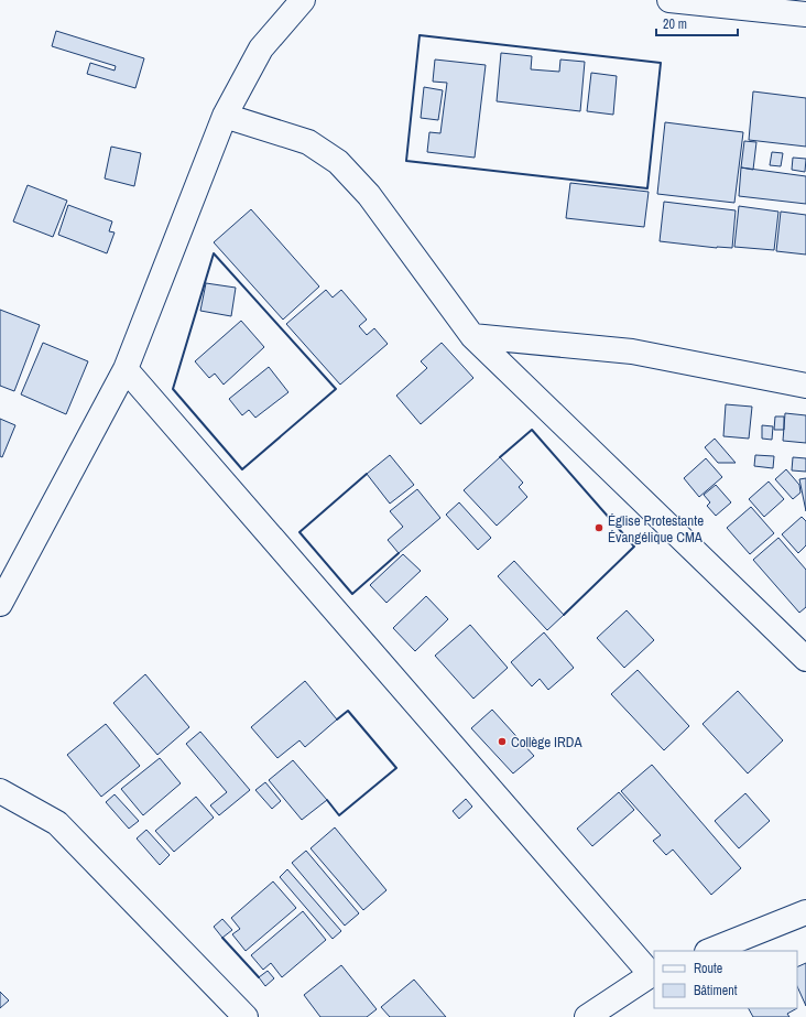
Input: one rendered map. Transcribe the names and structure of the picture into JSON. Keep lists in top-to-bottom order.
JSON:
{
  "places": ["Église Protestante Évangélique CMA", "Collège IRDA"],
  "legend": ["Route", "Bâtiment"],
  "scale_bar": "20 m"
}
